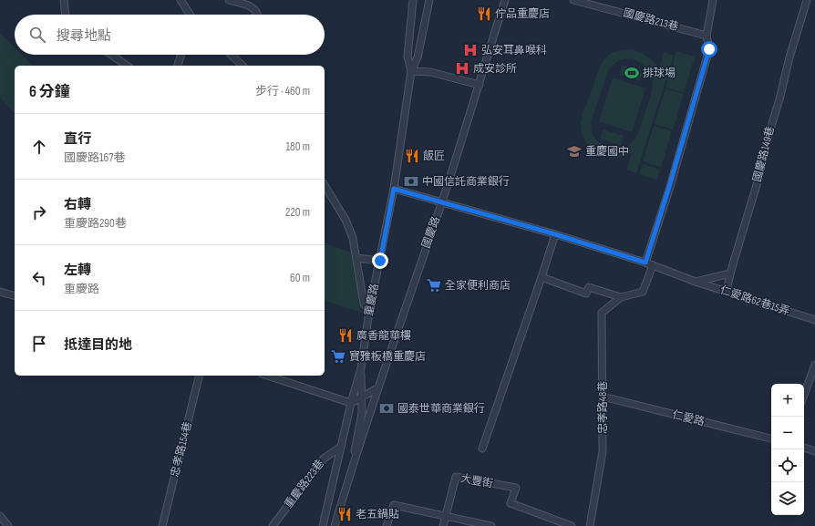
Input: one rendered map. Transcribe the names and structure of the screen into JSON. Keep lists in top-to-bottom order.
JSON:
{
  "streets": {
    "street": [
      "國慶路213巷",
      "國慶路149巷",
      "國慶路",
      "重慶路",
      "仁愛路62巷15弄",
      "忠孝路48巷",
      "仁愛路",
      "忠孝路154巷",
      "大豐街",
      "重慶路223巷"
    ]
  },
  "crossings": [
    ["國慶路149巷", "仁愛路62巷15弄"],
    ["國慶路", "仁愛路62巷15弄"],
    ["重慶路", "仁愛路62巷15弄"],
    ["重慶路", "重慶路223巷"],
    ["忠孝路48巷", "仁愛路"]
  ],
  "places": {
    "restaurant": [
      "佇品重慶店",
      "飯匠",
      "廣香龍華樓",
      "老五鍋貼"
    ],
    "hospital": ["弘安耳鼻喉科", "成安診所"],
    "sports": ["排球場"],
    "school or university": ["重慶國中"],
    "bank": ["中國信託商業銀行", "國泰世華商業銀行"],
    "supermarket": ["全家便利商店", "寶雅板橋重慶店"]
  },
  "page": {
    "search": "搜尋地點",
    "heading": ["6 分鐘", "步行 · 460 m"],
    "list": [
      ["直行", "國慶路167巷", "180 m"],
      ["右轉", "重慶路290巷", "220 m"],
      ["左轉", "重慶路", "60 m"],
      "抵達目的地"
    ],
    "map_buttons": ["+", "−"]
  }
}
